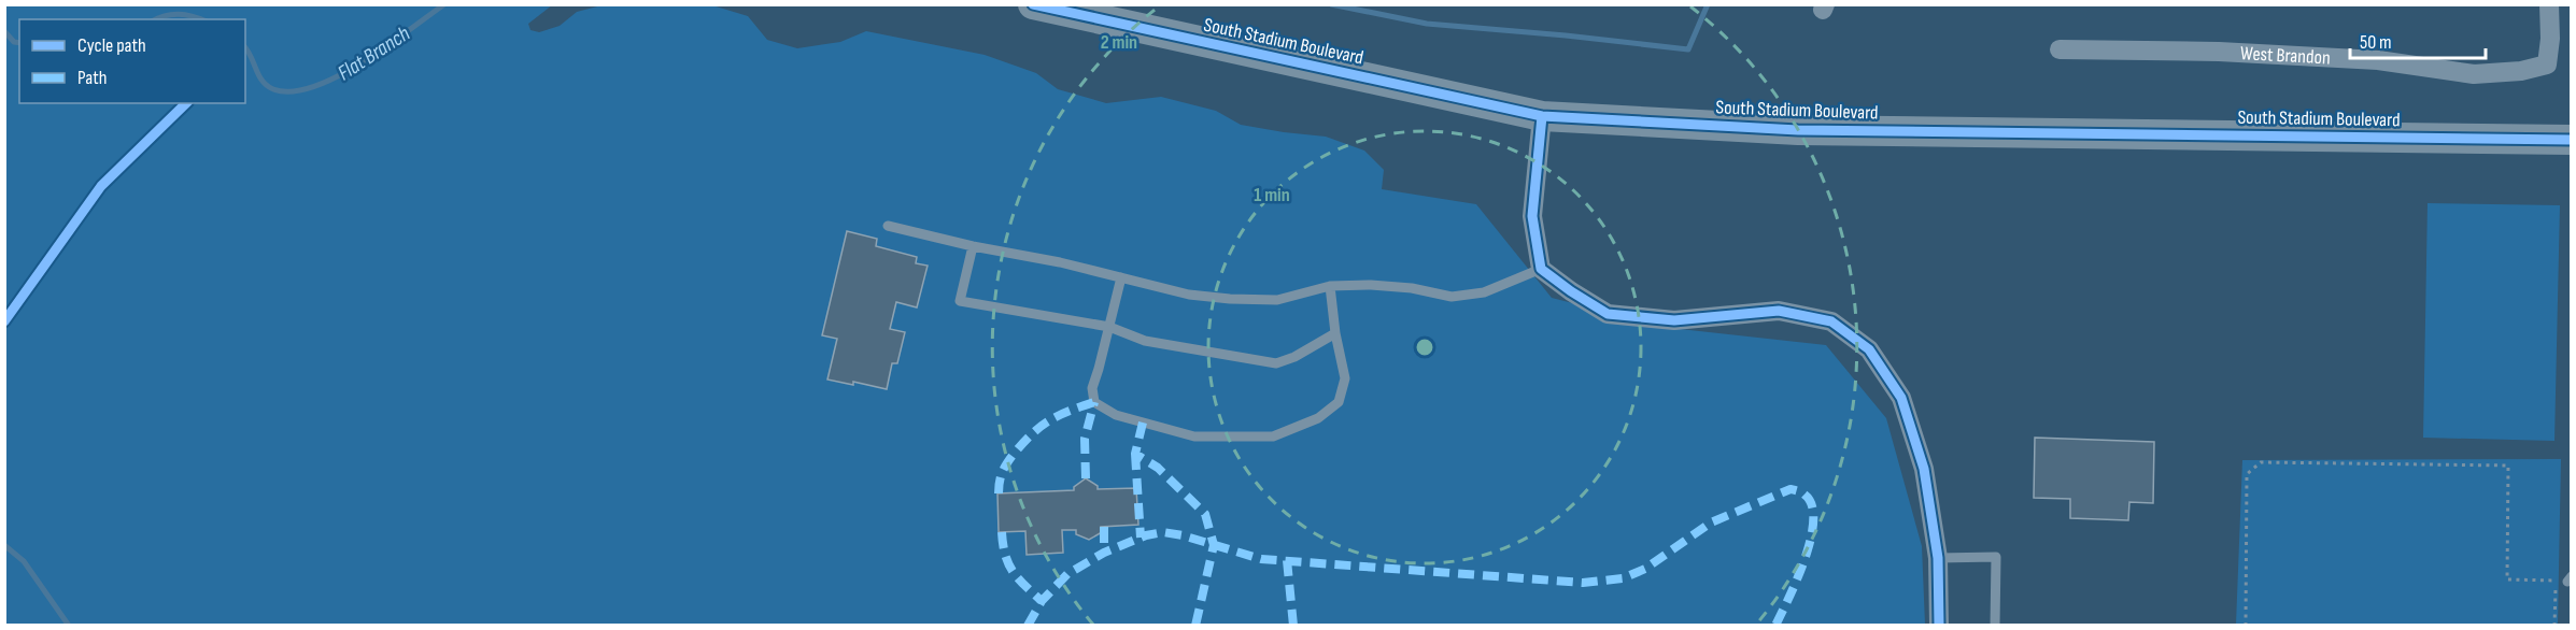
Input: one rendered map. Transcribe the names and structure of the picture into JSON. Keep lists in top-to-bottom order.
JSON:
{
  "streets": {
    "main road": ["South Stadium Boulevard"],
    "street": ["West Brandon"]
  },
  "water": ["Flat Branch"],
  "legend": ["Cycle path", "Path"],
  "scale_bar": "50 m",
  "rings": ["2 min", "1 min"]
}
